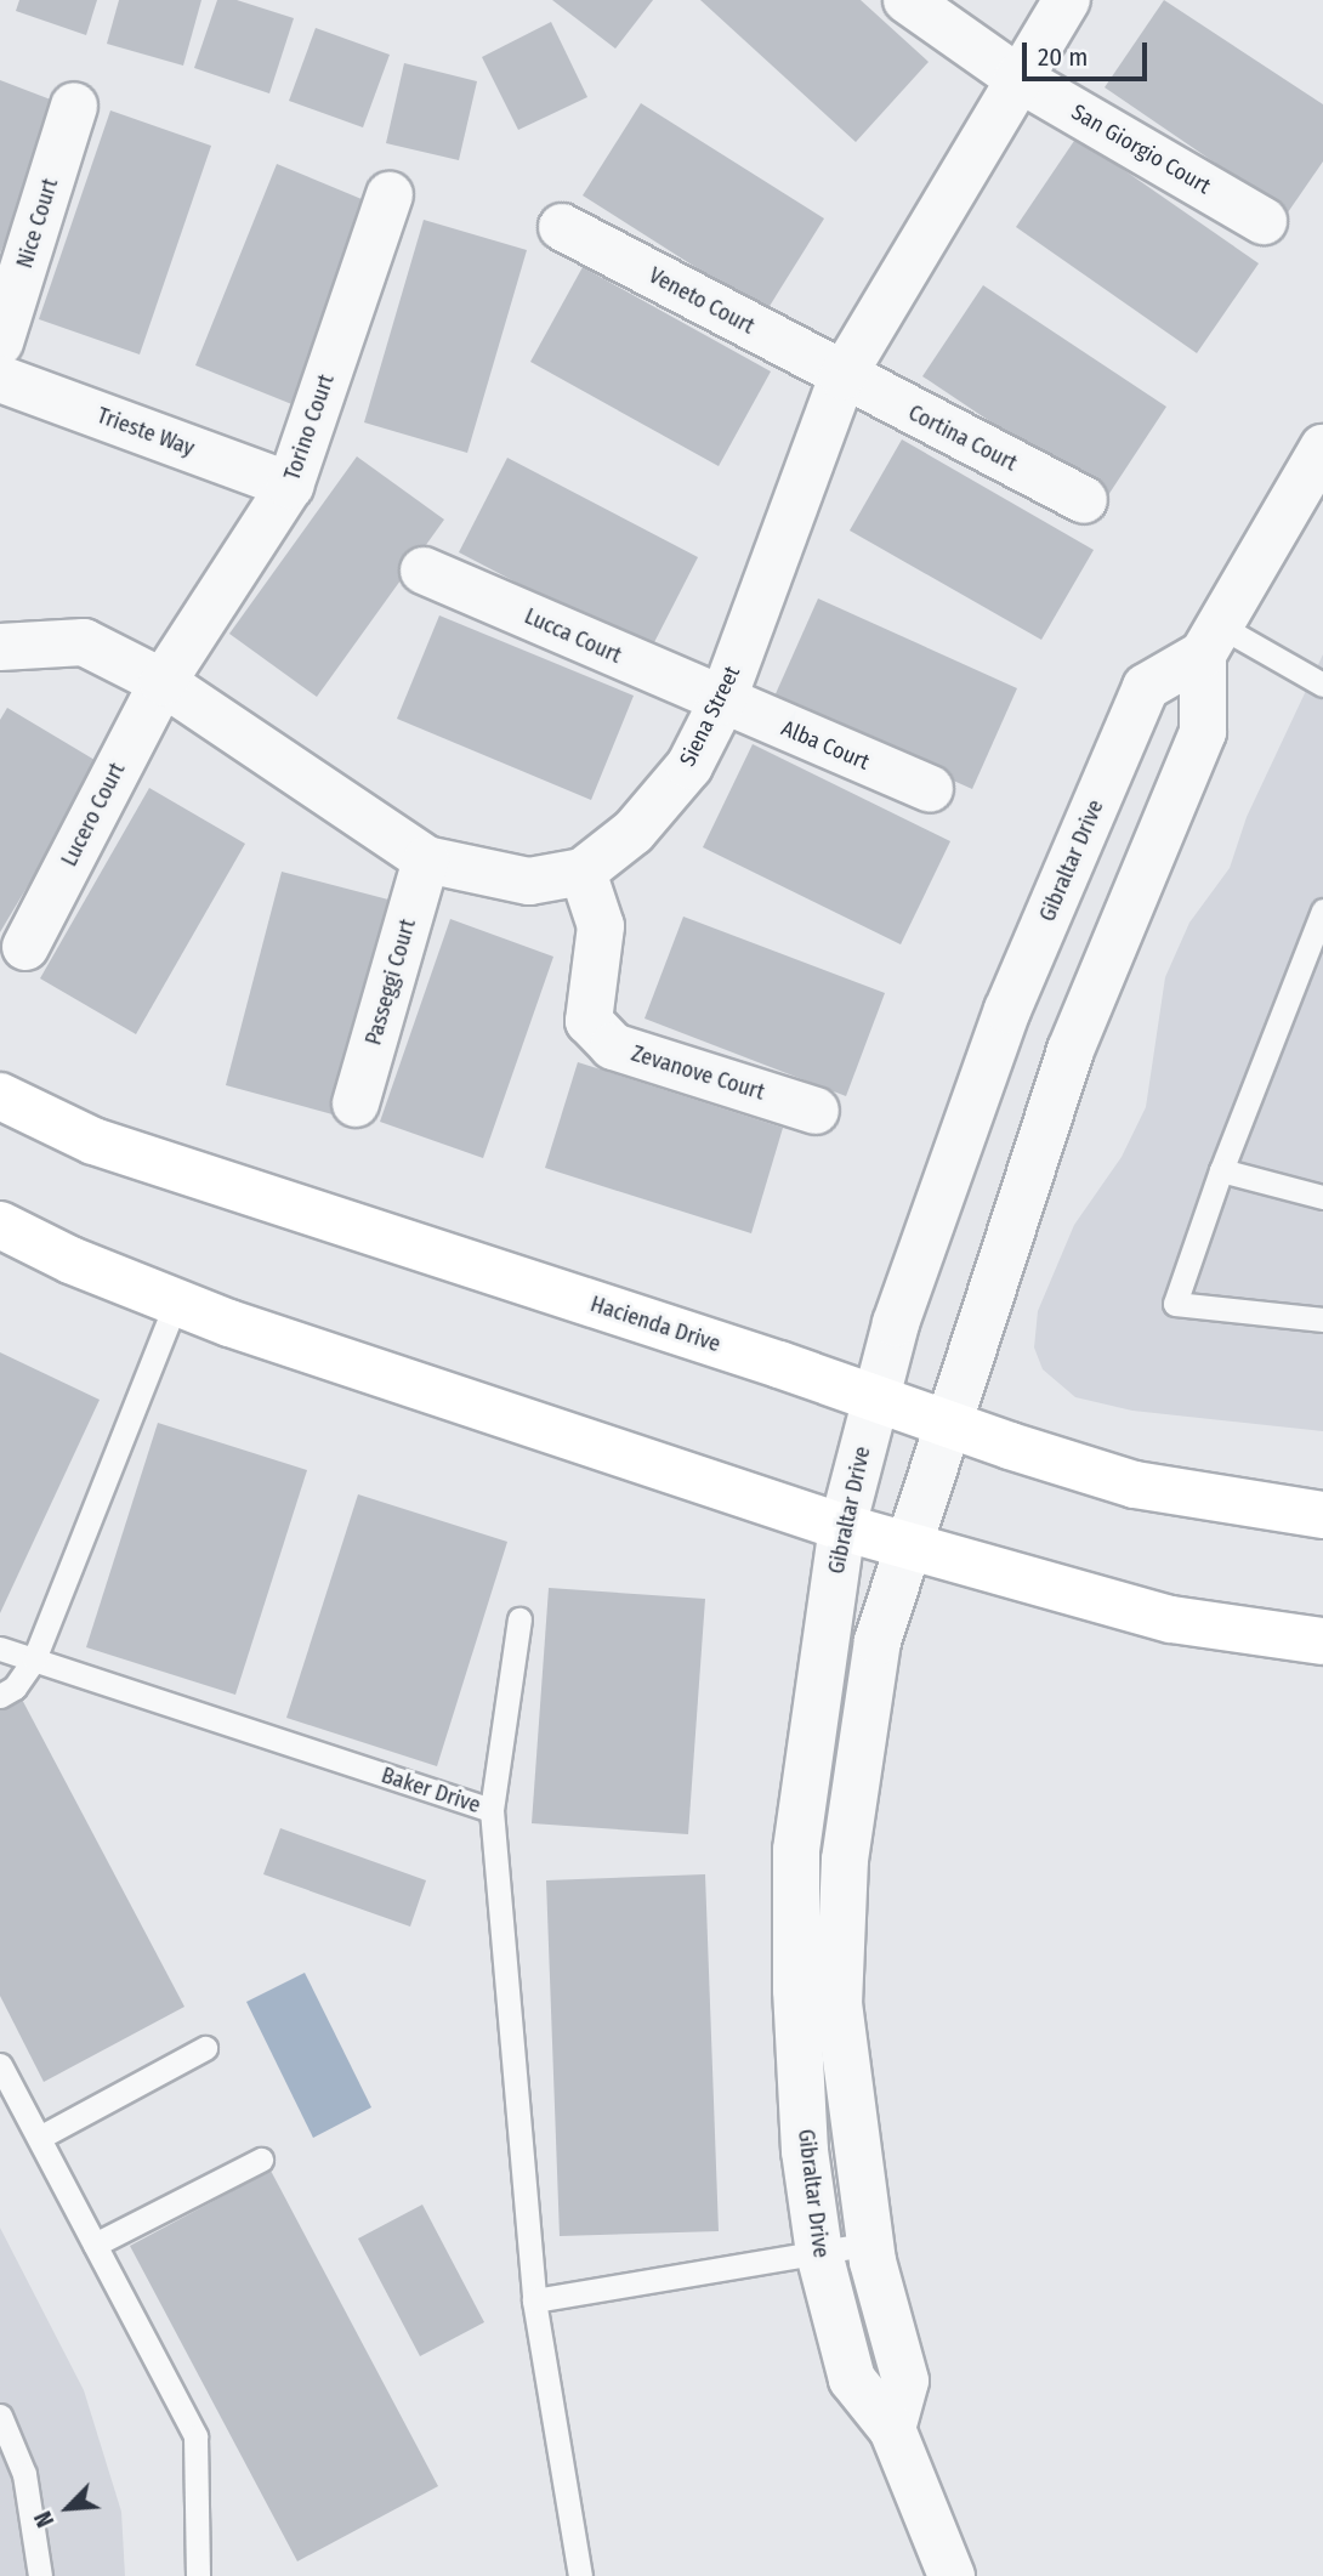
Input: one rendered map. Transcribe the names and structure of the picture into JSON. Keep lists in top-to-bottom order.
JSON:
{
  "streets": {
    "main road": ["Hacienda Drive"],
    "street": [
      "San Giorgio Court",
      "Nice Court",
      "Veneto Court",
      "Torino Court",
      "Trieste Way",
      "Cortina Court",
      "Lucca Court",
      "Siena Street",
      "Alba Court",
      "Lucero Court",
      "Gibraltar Drive",
      "Passeggi Court",
      "Zevanove Court"
    ],
    "lane": ["Baker Drive"]
  },
  "crossings": [
    ["San Giorgio Court", "Siena Street"],
    ["Veneto Court", "Cortina Court"],
    ["Veneto Court", "Siena Street"],
    ["Torino Court", "Trieste Way"],
    ["Torino Court", "Siena Street"],
    ["Torino Court", "Lucero Court"],
    ["Cortina Court", "Siena Street"],
    ["Lucca Court", "Siena Street"],
    ["Lucca Court", "Alba Court"],
    ["Siena Street", "Alba Court"],
    ["Siena Street", "Lucero Court"],
    ["Siena Street", "Passeggi Court"],
    ["Siena Street", "Zevanove Court"],
    ["Gibraltar Drive", "Hacienda Drive"]
  ],
  "scale_bar": "20 m",
  "north": "bottom left"
}
